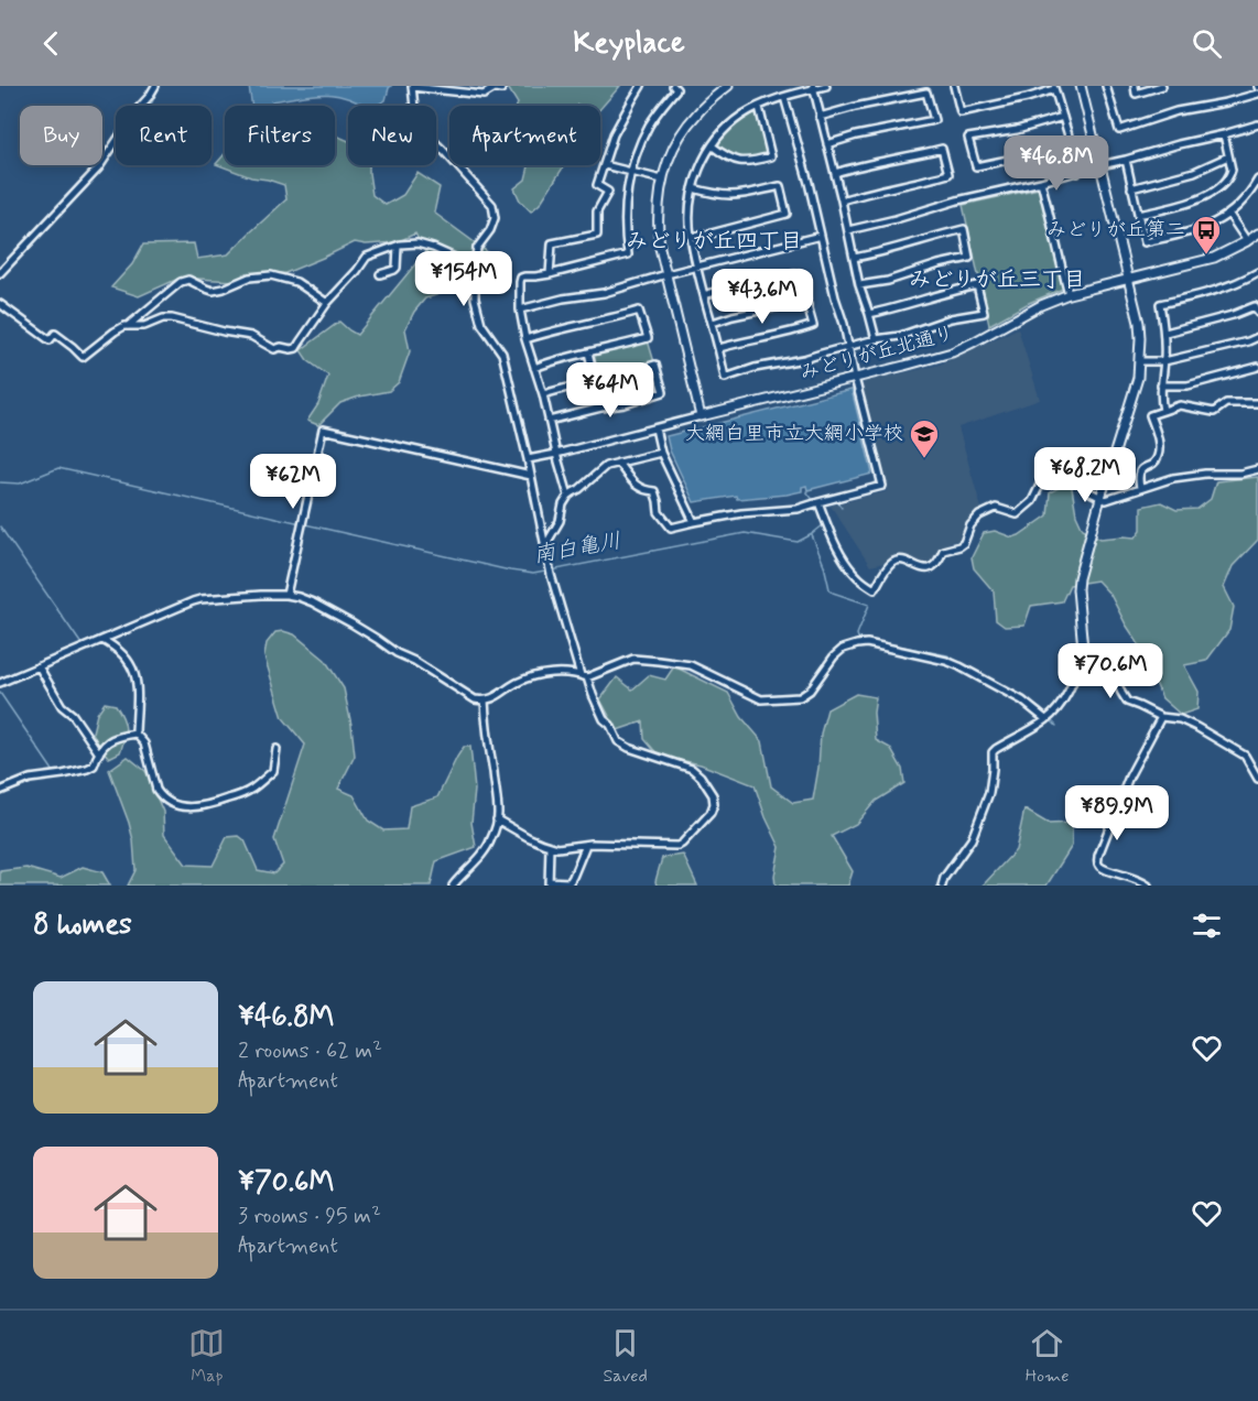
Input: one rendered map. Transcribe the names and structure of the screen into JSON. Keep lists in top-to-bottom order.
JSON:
{
  "streets": {
    "street": ["みどりが丘北通り"]
  },
  "districts": ["みどりが丘四丁目", "みどりが丘三丁目"],
  "water": ["南白亀川"],
  "places": {
    "bus stop": ["みどりが丘第二"],
    "school or university": ["大網白里市立大網小学校"]
  },
  "page": {
    "header": "Keyplace",
    "chip": [
      "Buy",
      "Rent",
      "Filters",
      "New",
      "Apartment"
    ],
    "price": [
      "¥46.8M",
      "¥154M",
      "¥43.6M",
      "¥64M",
      "¥68.2M",
      "¥62M",
      "¥70.6M",
      "¥89.9M"
    ],
    "heading": "8 homes",
    "list": [
      {
        "name": "¥46.8M",
        "note": "2 rooms · 62 m² · Apartment"
      },
      {
        "name": "¥70.6M",
        "note": "3 rooms · 95 m² · Apartment"
      }
    ],
    "tabs": ["Map", "Saved", "Home"]
  }
}
